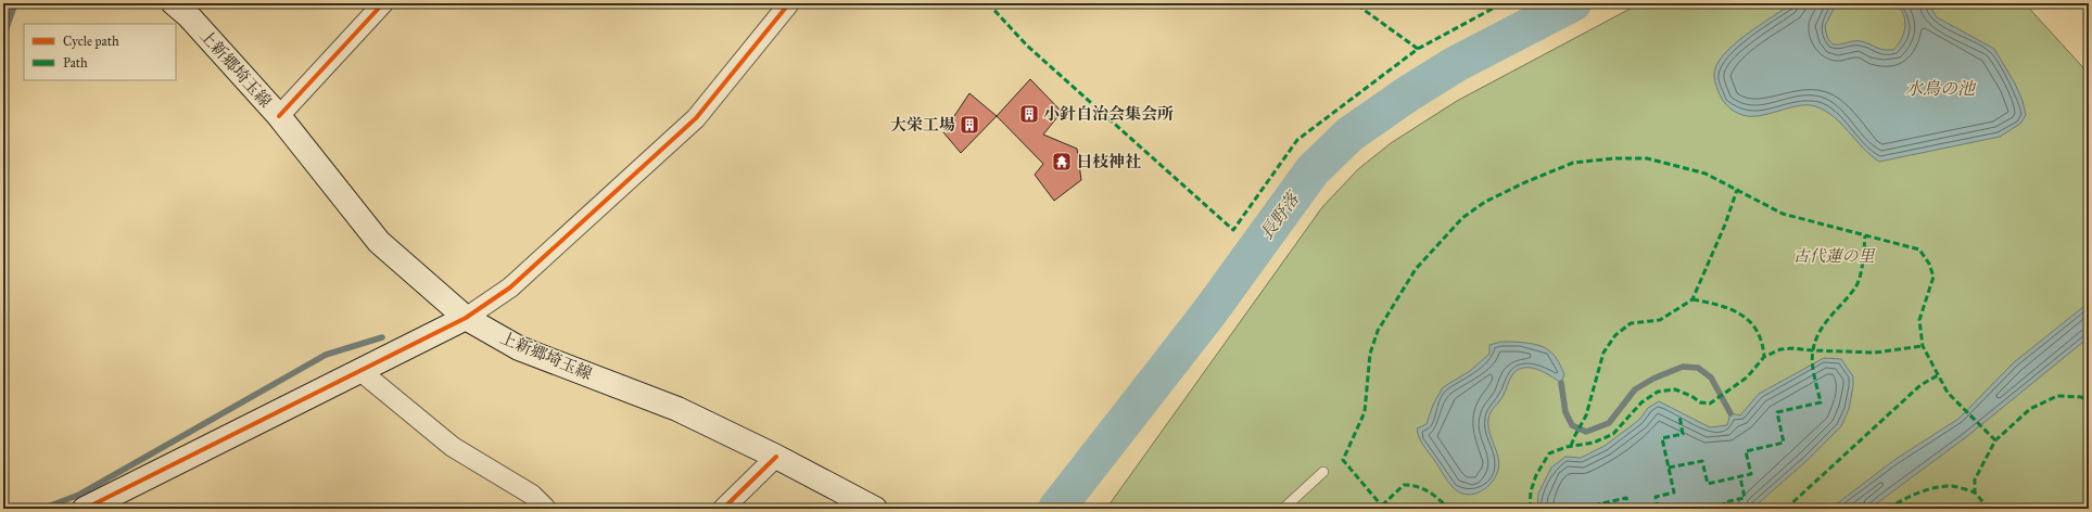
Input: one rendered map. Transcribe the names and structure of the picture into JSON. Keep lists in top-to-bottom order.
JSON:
{
  "streets": {
    "main road": ["上新郷埼玉線"]
  },
  "water": ["水鳥の池", "長野落"],
  "parks": ["古代蓮の里"],
  "places": {
    "building": ["小針自治会集会所", "大栄工場"],
    "temple": ["日枝神社"]
  },
  "legend": ["Cycle path", "Path"]
}
